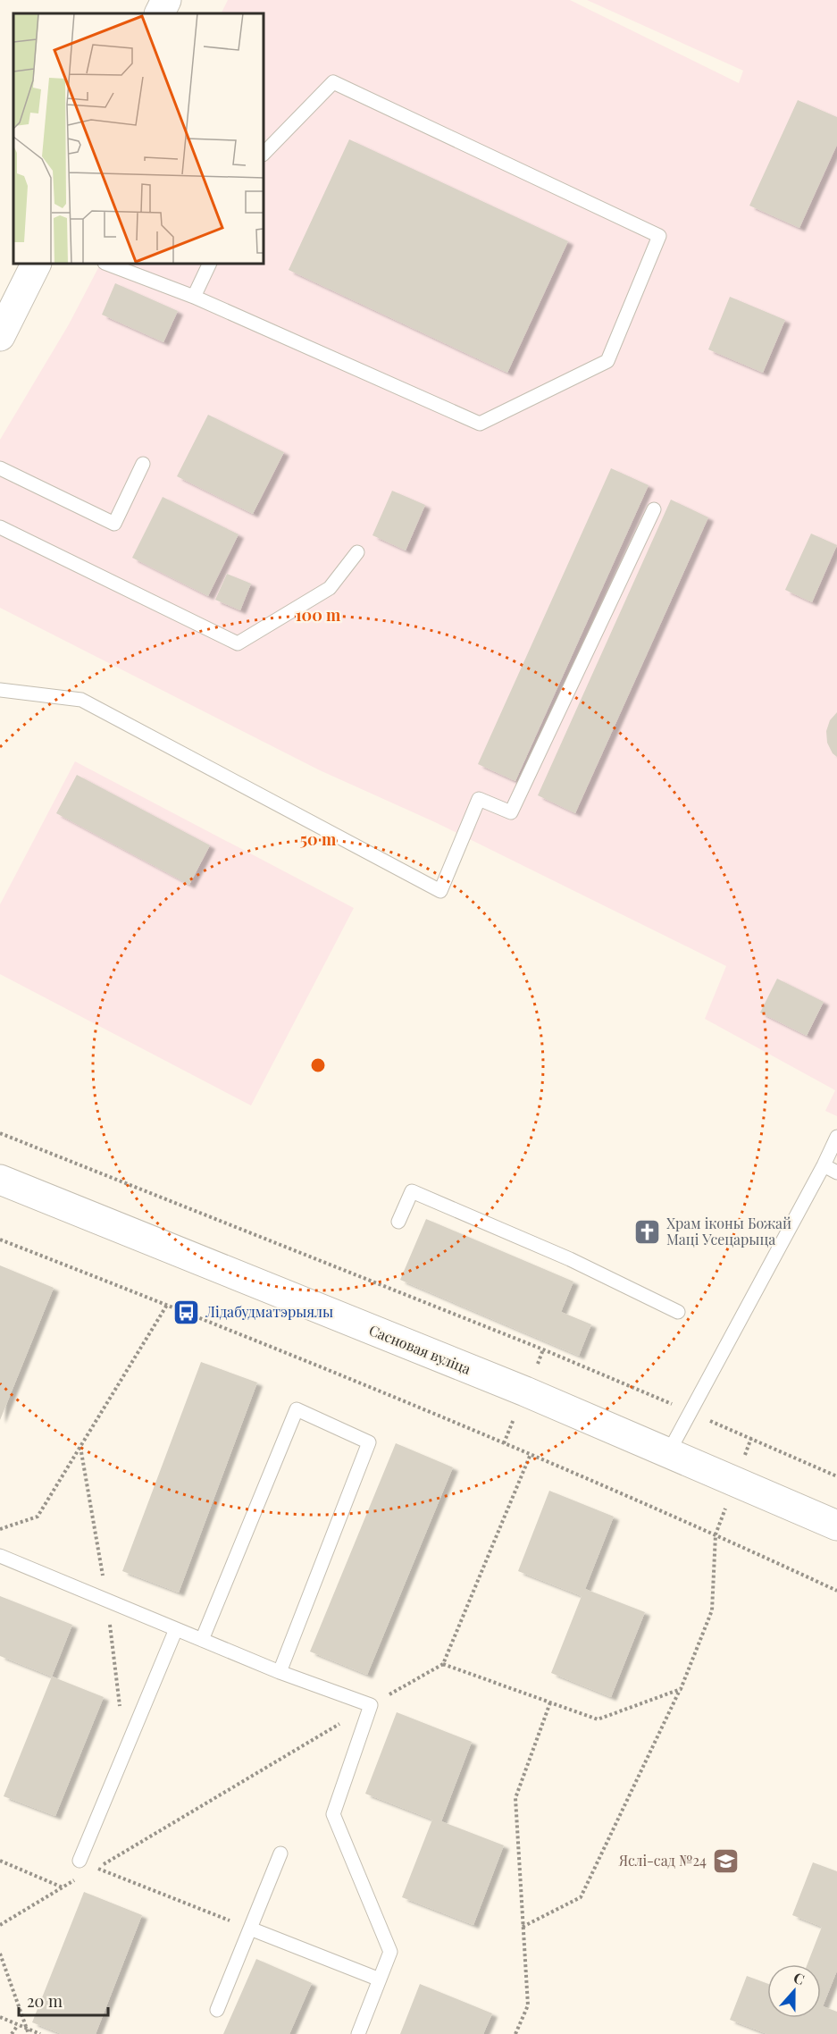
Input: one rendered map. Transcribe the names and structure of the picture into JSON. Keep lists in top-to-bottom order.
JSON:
{
  "streets": {
    "street": ["Сасновая вуліца"]
  },
  "places": {
    "church": ["Храм іконы Божай Маці Усецарыца"],
    "bus stop": ["Лідабудматэрыялы"],
    "school or university": ["Яслі-сад №24"]
  },
  "scale_bar": "20 m",
  "north": "top",
  "rings": ["100 m", "50 m"]
}
